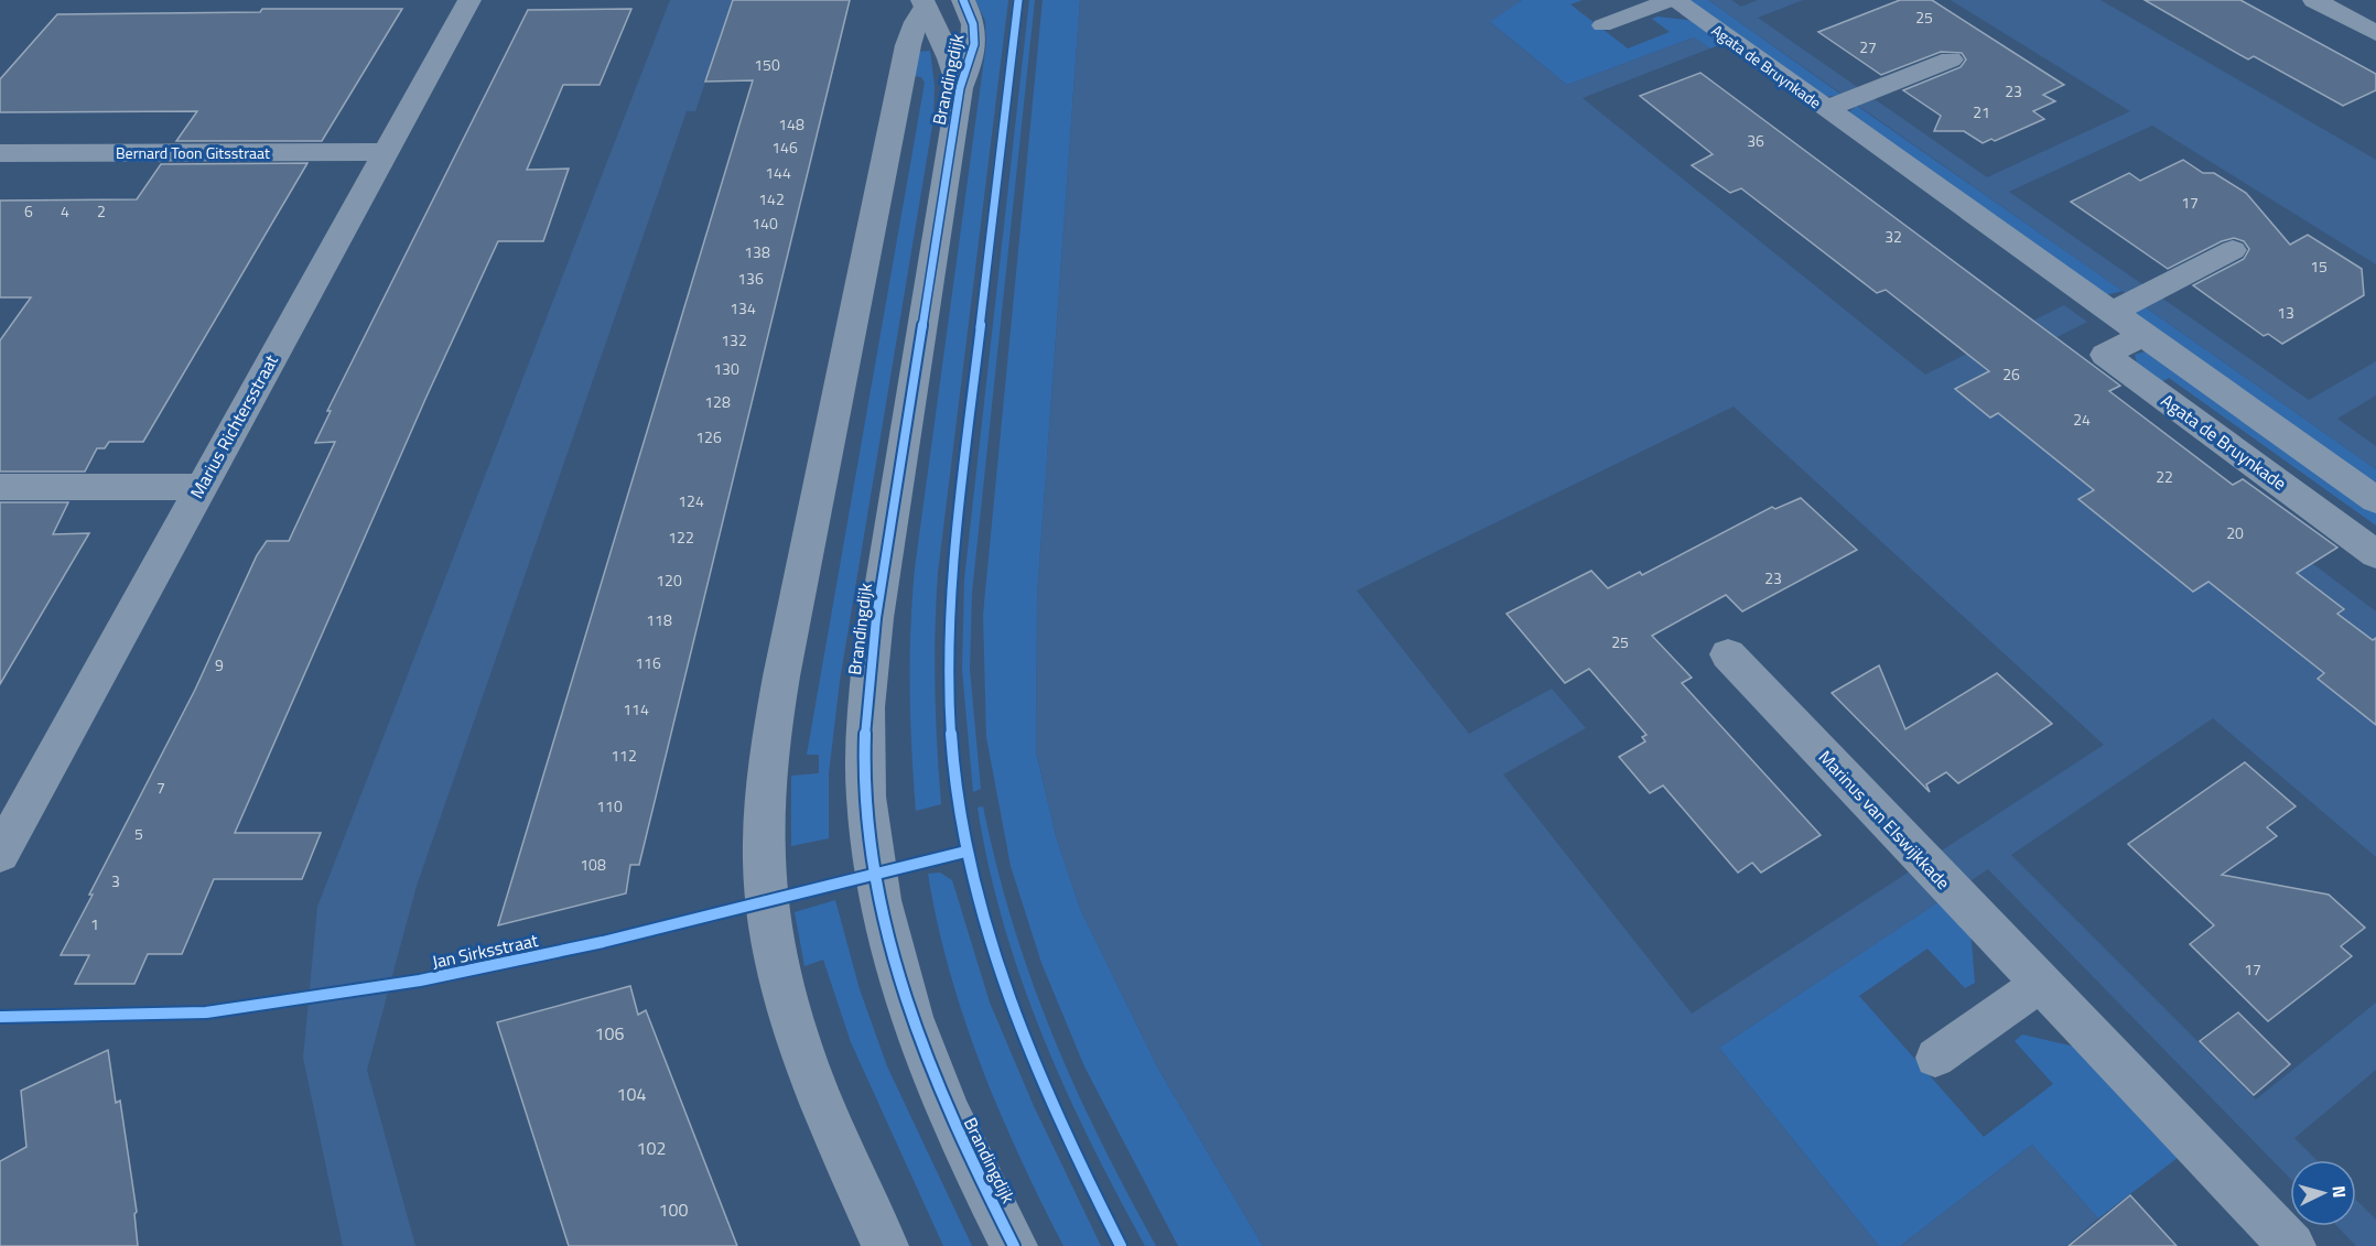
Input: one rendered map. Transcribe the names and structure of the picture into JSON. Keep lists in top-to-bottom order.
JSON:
{
  "streets": {
    "street": [
      "Agata de Bruynkade",
      "Brandingdijk",
      "Bernard Toon Gitsstraat",
      "Marius Richtersstraat",
      "Marinus van Elswijkkade"
    ],
    "cycle path": ["Jan Sirksstraat"]
  },
  "crossings": [
    ["Bernard Toon Gitsstraat", "Marius Richtersstraat"]
  ],
  "house_numbers": [
    "25",
    "27",
    "150",
    "23",
    "21",
    "148",
    "36",
    "146",
    "144",
    "142",
    "17",
    "6",
    "4",
    "2",
    "140",
    "32",
    "138",
    "15",
    "136",
    "134",
    "13",
    "132",
    "130",
    "26",
    "128",
    "24",
    "126",
    "22",
    "124",
    "20",
    "122",
    "23",
    "120",
    "118",
    "25",
    "116",
    "9",
    "114",
    "112",
    "7",
    "110",
    "5",
    "108",
    "3",
    "1",
    "17",
    "106",
    "104",
    "102",
    "100"
  ],
  "north": "right"
}
